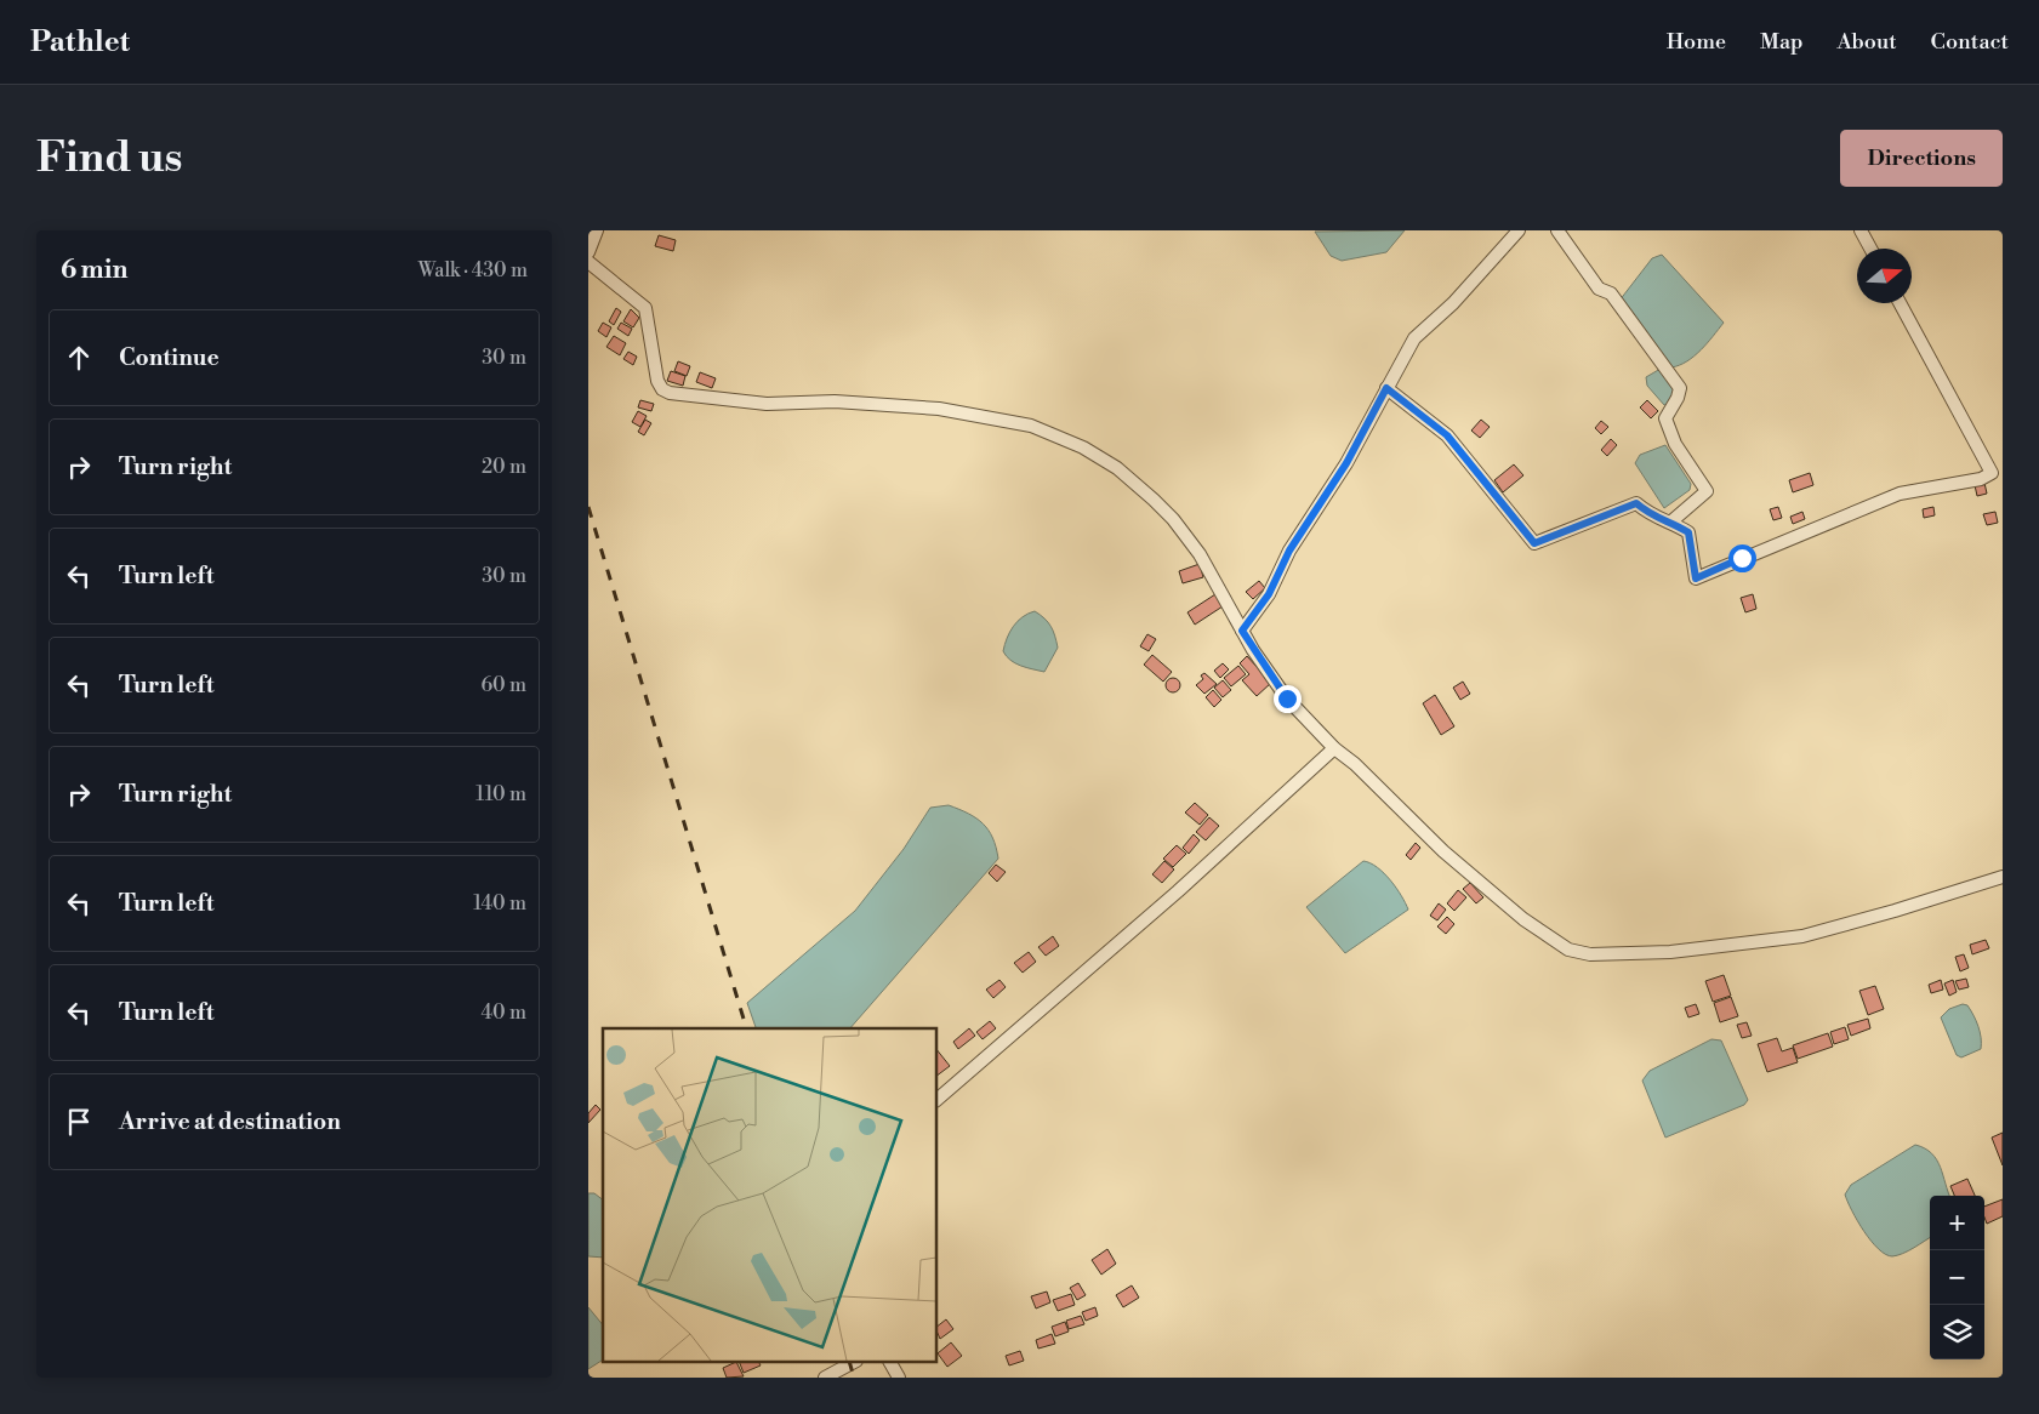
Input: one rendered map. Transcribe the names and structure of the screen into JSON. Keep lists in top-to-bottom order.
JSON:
{
  "north": "right",
  "page": {
    "header": "Pathlet",
    "nav": [
      "Home",
      "Map",
      "About",
      "Contact"
    ],
    "buttons": "Directions",
    "title": "Find us",
    "heading": ["6 min", "Walk · 430 m"],
    "list": [
      ["Continue", "30 m"],
      ["Turn right", "20 m"],
      ["Turn left", "30 m"],
      ["Turn left", "60 m"],
      ["Turn right", "110 m"],
      ["Turn left", "140 m"],
      ["Turn left", "40 m"],
      "Arrive at destination"
    ],
    "map_buttons": ["+", "−"]
  }
}
